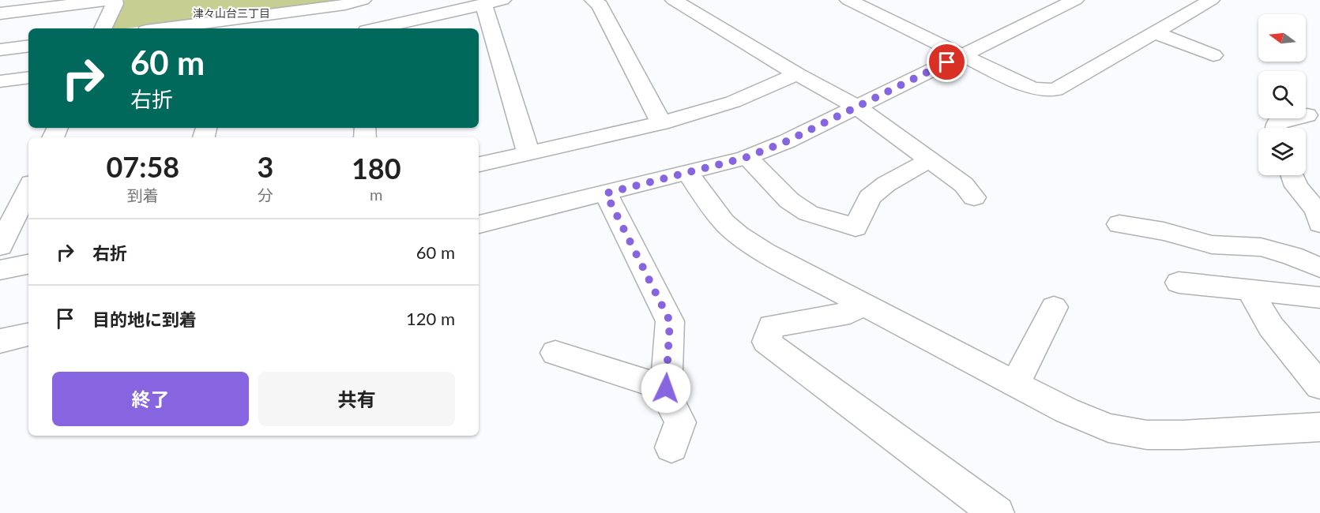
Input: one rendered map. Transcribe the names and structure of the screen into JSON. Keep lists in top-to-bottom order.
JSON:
{
  "districts": ["津々山台三丁目"],
  "north": "left",
  "page": {
    "turn": ["60 m", "右折"],
    "eta": [
      "07:58",
      "到着",
      "3",
      "分",
      "180",
      "m"
    ],
    "list": [
      {
        "name": "右折",
        "value": "60 m"
      },
      {
        "name": "目的地に到着",
        "value": "120 m"
      }
    ],
    "buttons": ["終了", "共有"]
  }
}
